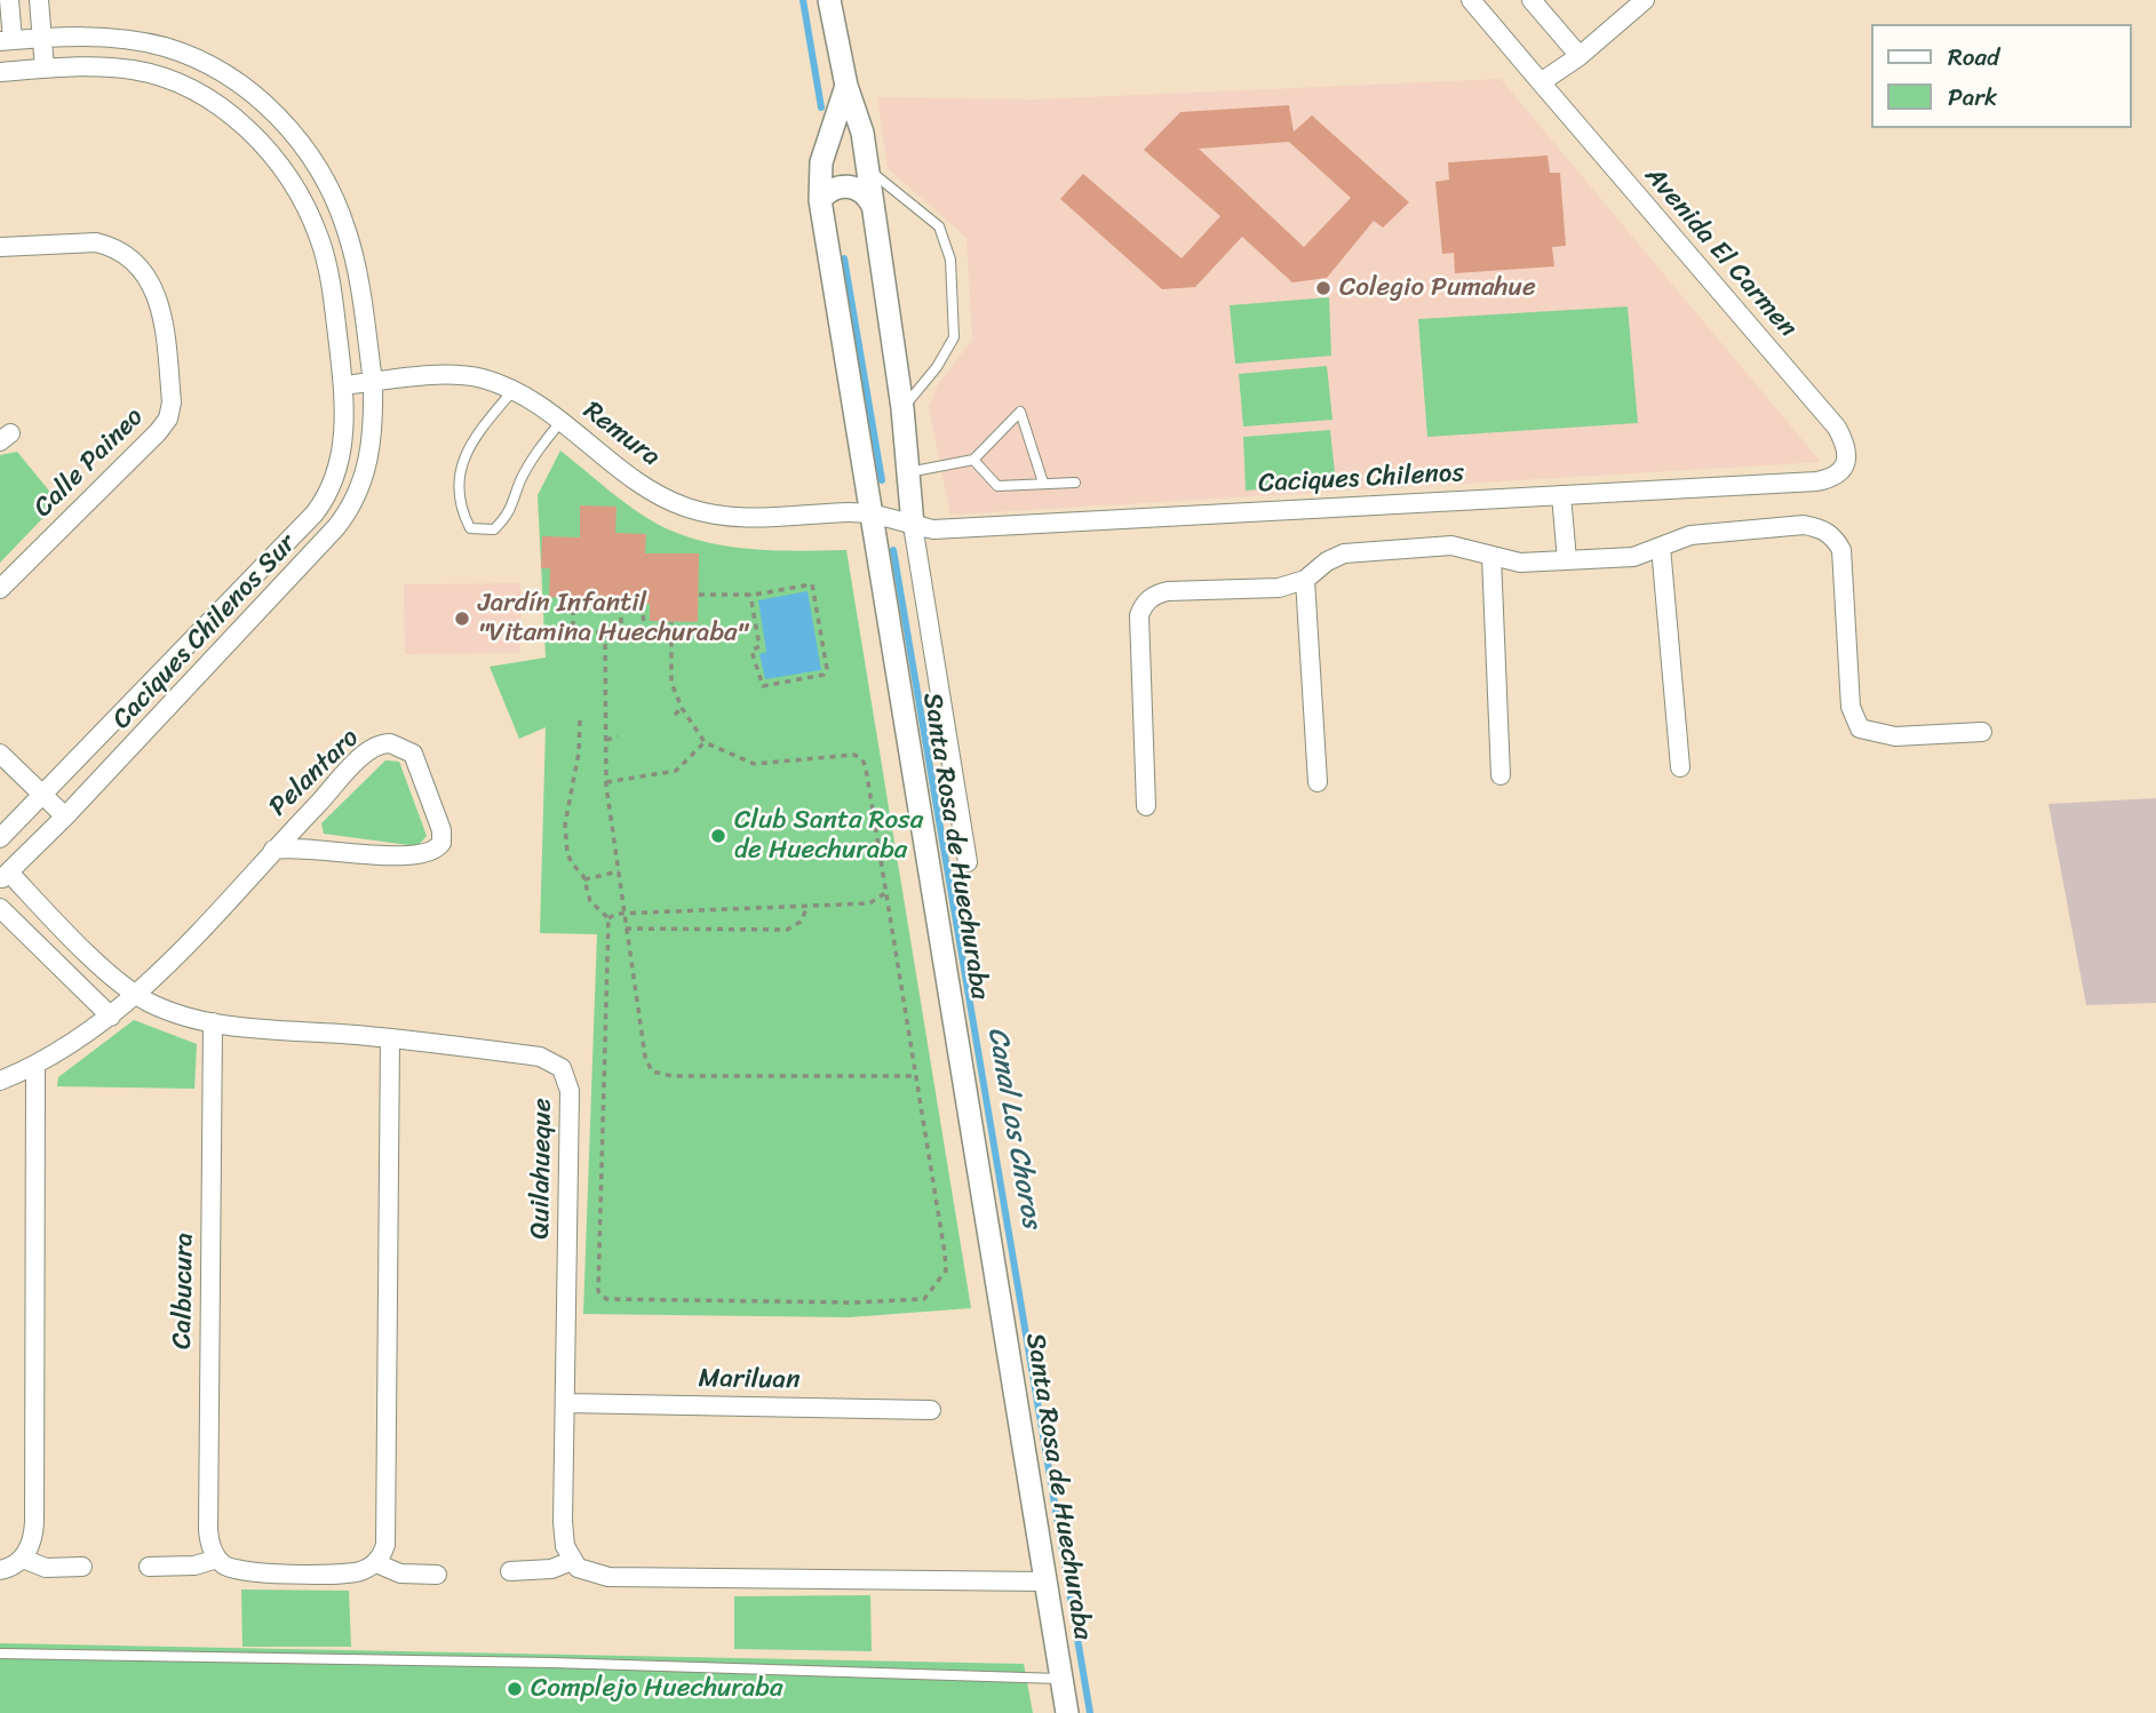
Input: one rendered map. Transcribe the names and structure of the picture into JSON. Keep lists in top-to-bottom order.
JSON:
{
  "streets": {
    "street": [
      "Avenida El Carmen",
      "Remura",
      "Calle Paineo",
      "Caciques Chilenos",
      "Caciques Chilenos Sur",
      "Pelantaro",
      "Santa Rosa de Huechuraba",
      "Quilahueque",
      "Calbucura",
      "Mariluan"
    ]
  },
  "crossings": [
    ["Avenida El Carmen", "Caciques Chilenos"],
    ["Remura", "Caciques Chilenos"],
    ["Remura", "Caciques Chilenos Sur"],
    ["Remura", "Santa Rosa de Huechuraba"],
    ["Caciques Chilenos", "Santa Rosa de Huechuraba"],
    ["Caciques Chilenos Sur", "Quilahueque"],
    ["Pelantaro", "Quilahueque"],
    ["Quilahueque", "Calbucura"],
    ["Quilahueque", "Mariluan"]
  ],
  "water": ["Canal Los Choros"],
  "places": [
    "Colegio Pumahue",
    "Jardín Infantil \"Vitamina Huechuraba\"",
    "Club Santa Rosa de Huechuraba",
    "Complejo Huechuraba"
  ],
  "legend": ["Road", "Park"]
}
